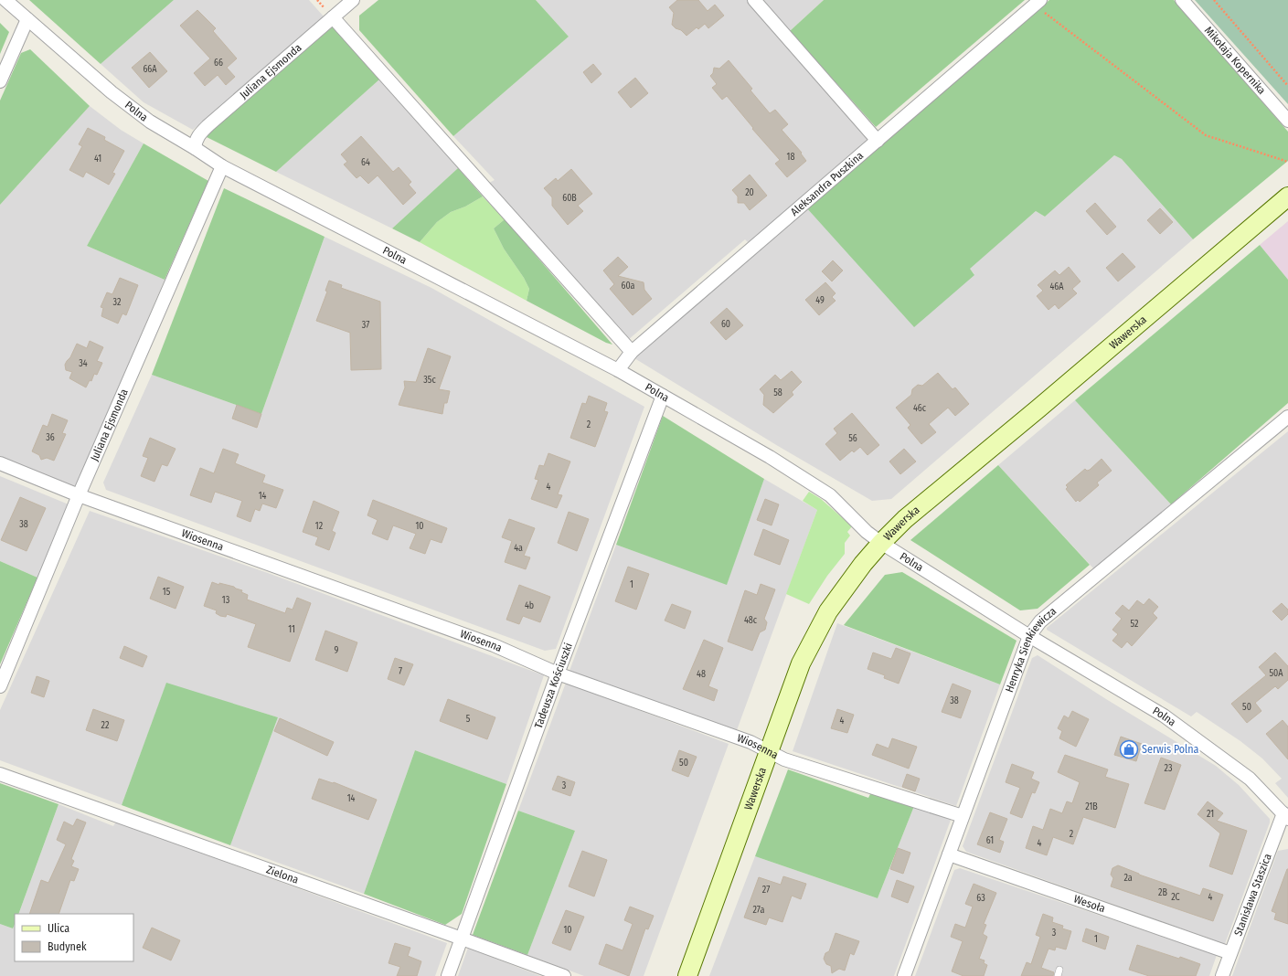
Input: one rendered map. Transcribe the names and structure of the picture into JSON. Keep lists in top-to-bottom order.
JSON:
{
  "streets": {
    "street": [
      "Mikołaja Kopernika",
      "Juliana Ejsmonda",
      "Polna",
      "Aleksandra Puszkina",
      "Wawerska",
      "Wiosenna",
      "Henryka Sienkiewicza",
      "Tadeusza Kościuszki",
      "Zielona",
      "Stanisława Staszica",
      "Wesoła"
    ]
  },
  "crossings": [
    ["Juliana Ejsmonda", "Polna"],
    ["Juliana Ejsmonda", "Wiosenna"],
    ["Polna", "Aleksandra Puszkina"],
    ["Polna", "Wawerska"],
    ["Polna", "Henryka Sienkiewicza"],
    ["Polna", "Tadeusza Kościuszki"],
    ["Polna", "Stanisława Staszica"],
    ["Wawerska", "Wiosenna"],
    ["Wiosenna", "Henryka Sienkiewicza"],
    ["Wiosenna", "Tadeusza Kościuszki"],
    ["Henryka Sienkiewicza", "Wesoła"],
    ["Tadeusza Kościuszki", "Zielona"],
    ["Stanisława Staszica", "Wesoła"]
  ],
  "places": {
    "shop": ["Serwis Polna"]
  },
  "house_numbers": [
    "66",
    "66A",
    "18",
    "41",
    "64",
    "20",
    "60B",
    "60a",
    "46A",
    "49",
    "32",
    "60",
    "37",
    "34",
    "35c",
    "58",
    "46c",
    "2",
    "36",
    "56",
    "4",
    "14",
    "38",
    "12",
    "10",
    "4a",
    "1",
    "15",
    "13",
    "4b",
    "48c",
    "52",
    "11",
    "9",
    "7",
    "50A",
    "48",
    "38",
    "50",
    "5",
    "4",
    "22",
    "50",
    "23",
    "3",
    "14",
    "21B",
    "21",
    "2",
    "61",
    "4",
    "2a",
    "27",
    "2B",
    "2C",
    "4",
    "63",
    "27a",
    "10",
    "3",
    "1"
  ],
  "legend": ["Ulica", "Budynek"]
}
